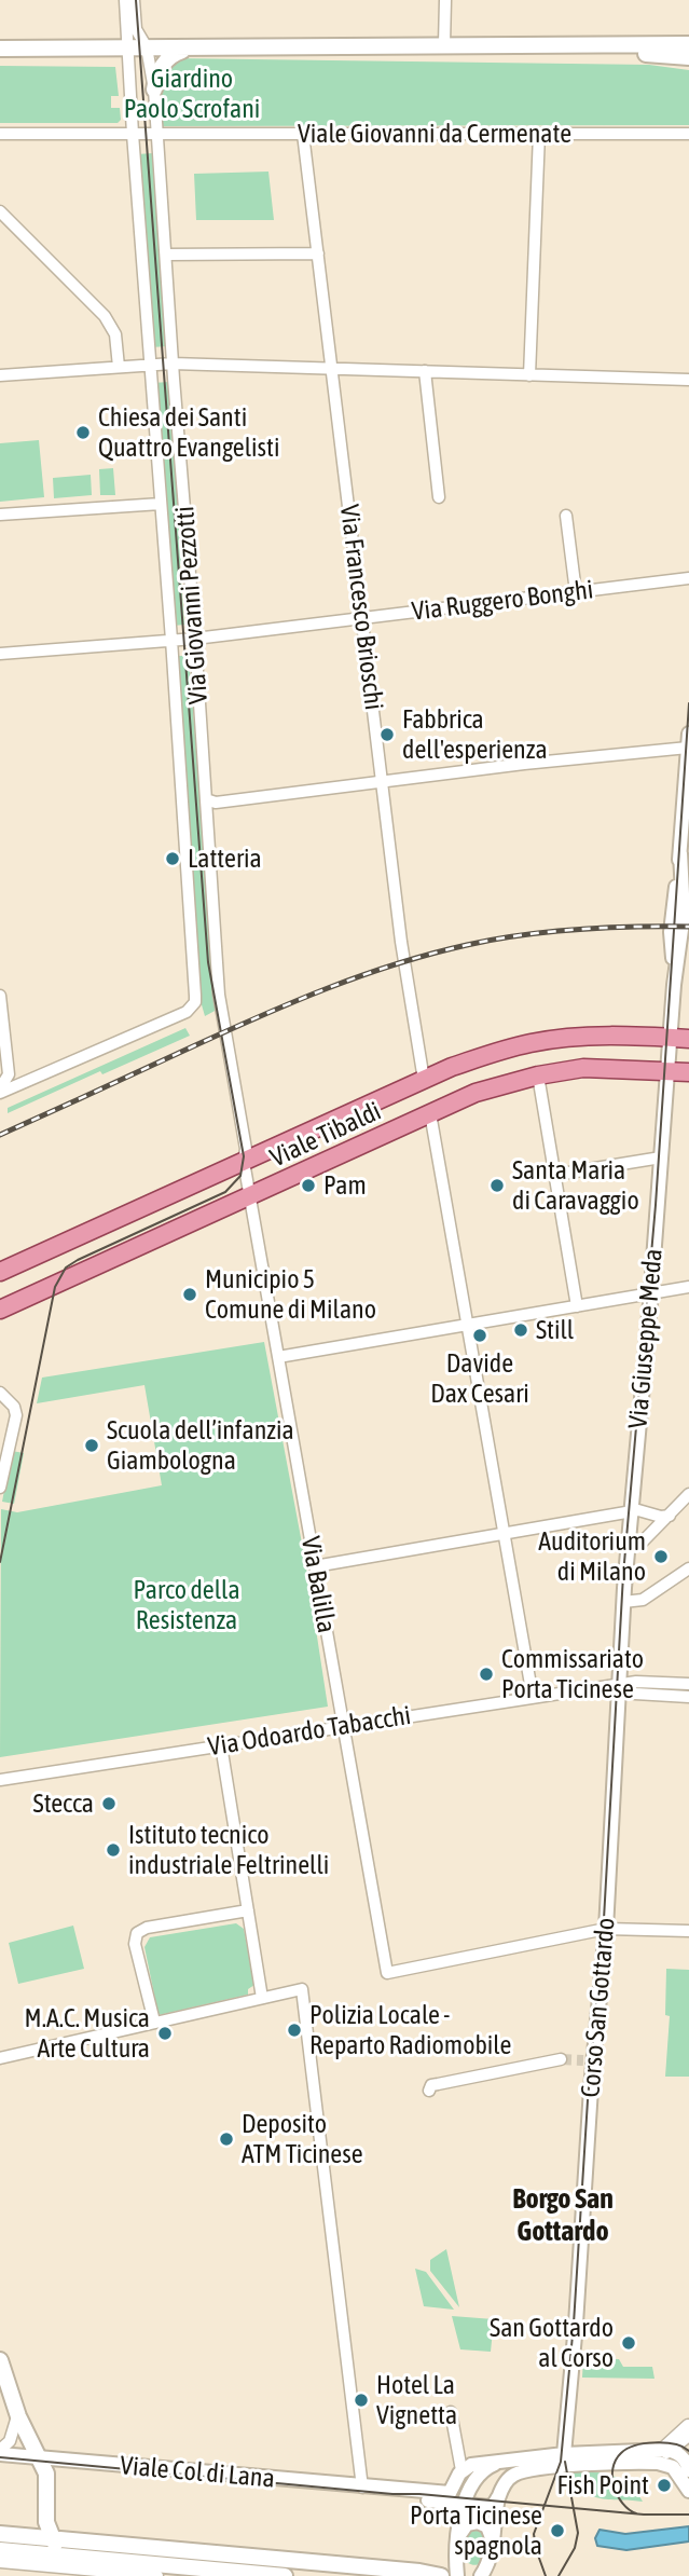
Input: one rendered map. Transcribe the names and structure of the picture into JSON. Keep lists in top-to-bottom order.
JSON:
{
  "streets": {
    "main road": ["Viale Tibaldi"],
    "street": [
      "Viale Giovanni da Cermenate",
      "Via Ruggero Bonghi",
      "Via Giovanni Pezzotti",
      "Via Francesco Brioschi",
      "Via Giuseppe Meda",
      "Via Balilla",
      "Via Odoardo Tabacchi",
      "Corso San Gottardo",
      "Viale Col di Lana"
    ]
  },
  "crossings": [
    ["Viale Giovanni da Cermenate", "Via Giovanni Pezzotti"],
    ["Viale Giovanni da Cermenate", "Via Francesco Brioschi"],
    ["Via Ruggero Bonghi", "Via Giovanni Pezzotti"],
    ["Via Ruggero Bonghi", "Via Francesco Brioschi"],
    ["Via Giovanni Pezzotti", "Viale Tibaldi"],
    ["Via Giovanni Pezzotti", "Via Balilla"],
    ["Via Francesco Brioschi", "Viale Tibaldi"],
    ["Viale Tibaldi", "Via Giuseppe Meda"],
    ["Viale Tibaldi", "Via Balilla"],
    ["Via Giuseppe Meda", "Corso San Gottardo"],
    ["Via Balilla", "Via Odoardo Tabacchi"],
    ["Via Balilla", "Corso San Gottardo"],
    ["Via Odoardo Tabacchi", "Corso San Gottardo"]
  ],
  "districts": ["Borgo San Gottardo"],
  "parks": ["Giardino Paolo Scrofani", "Parco della Resistenza"],
  "places": [
    "Chiesa dei Santi Quattro Evangelisti",
    "Fabbrica dell'esperienza",
    "Latteria",
    "Pam",
    "Santa Maria di Caravaggio",
    "Municipio 5 Comune di Milano",
    "Still",
    "Davide Dax Cesari",
    "Scuola dell’infanzia Giambologna",
    "Auditorium di Milano",
    "Commissariato Porta Ticinese",
    "Stecca",
    "Istituto tecnico industriale Feltrinelli",
    "Polizia Locale - Reparto Radiomobile",
    "M.A.C. Musica Arte Cultura",
    "Deposito ATM Ticinese",
    "San Gottardo al Corso",
    "Hotel La Vignetta",
    "Fish Point",
    "Porta Ticinese spagnola"
  ]
}
